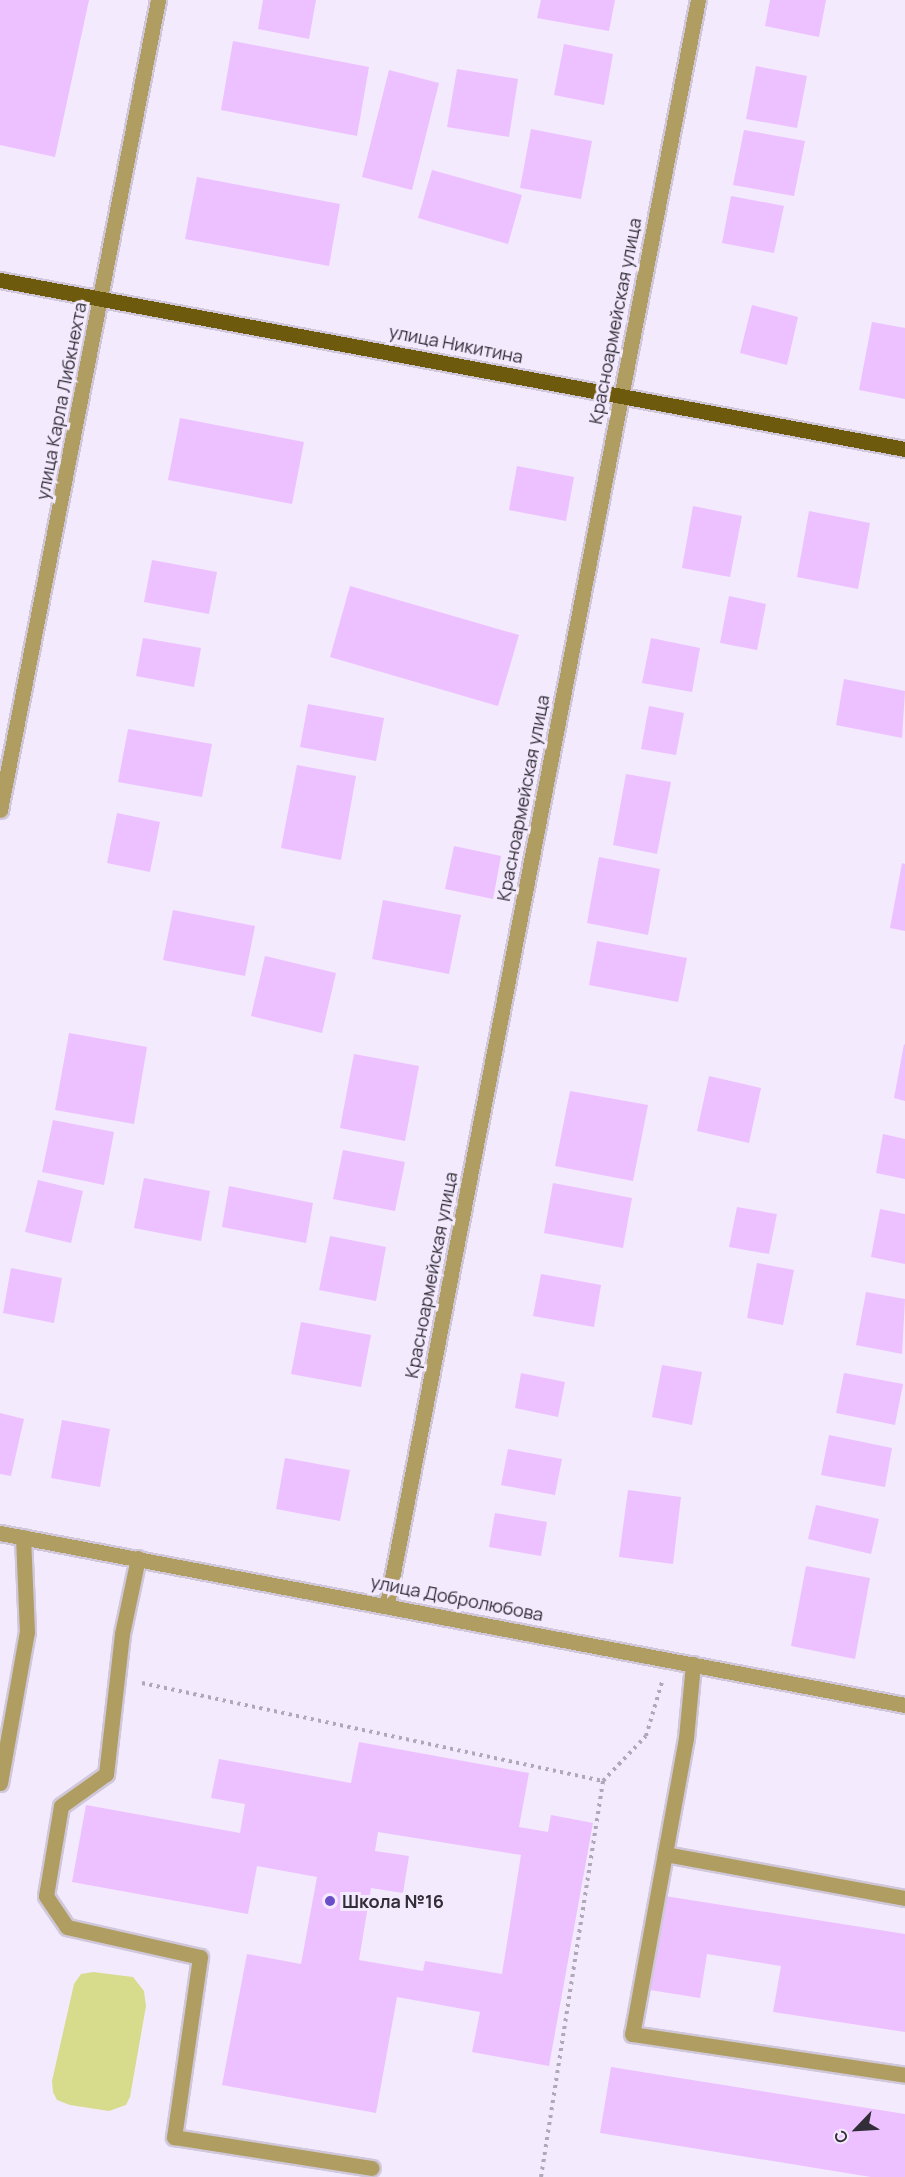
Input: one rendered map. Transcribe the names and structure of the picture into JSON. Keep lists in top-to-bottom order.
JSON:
{
  "streets": {
    "main road": ["улица Никитина"],
    "street": ["Красноармейская улица", "улица Карла Либкнехта", "улица Добролюбова"]
  },
  "crossings": [
    ["Красноармейская улица", "улица Никитина"],
    ["Красноармейская улица", "улица Добролюбова"],
    ["улица Никитина", "улица Карла Либкнехта"]
  ],
  "places": ["Школа №16"],
  "north": "bottom left"
}
